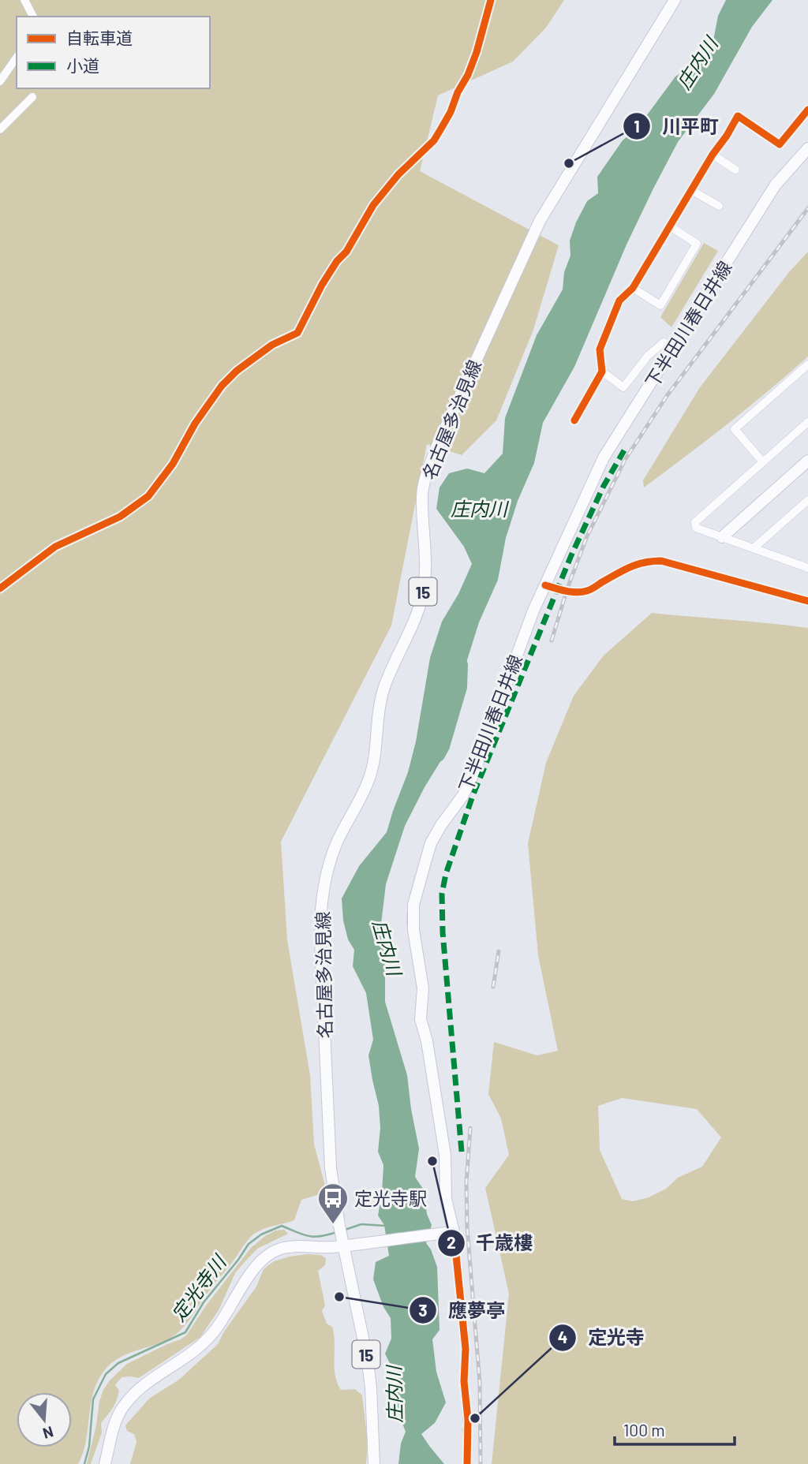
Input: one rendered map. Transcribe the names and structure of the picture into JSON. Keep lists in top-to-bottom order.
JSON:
{
  "streets": {
    "main road": ["下半田川春日井線", "名古屋多治見線", "15"]
  },
  "water": ["庄内川", "定光寺川"],
  "places": {
    "other": [
      "川平町",
      "千歳樓",
      "應夢亭",
      "定光寺"
    ],
    "bus stop": ["定光寺駅"]
  },
  "legend": ["自転車道", "小道"],
  "scale_bar": "100 m",
  "north": "bottom"
}
